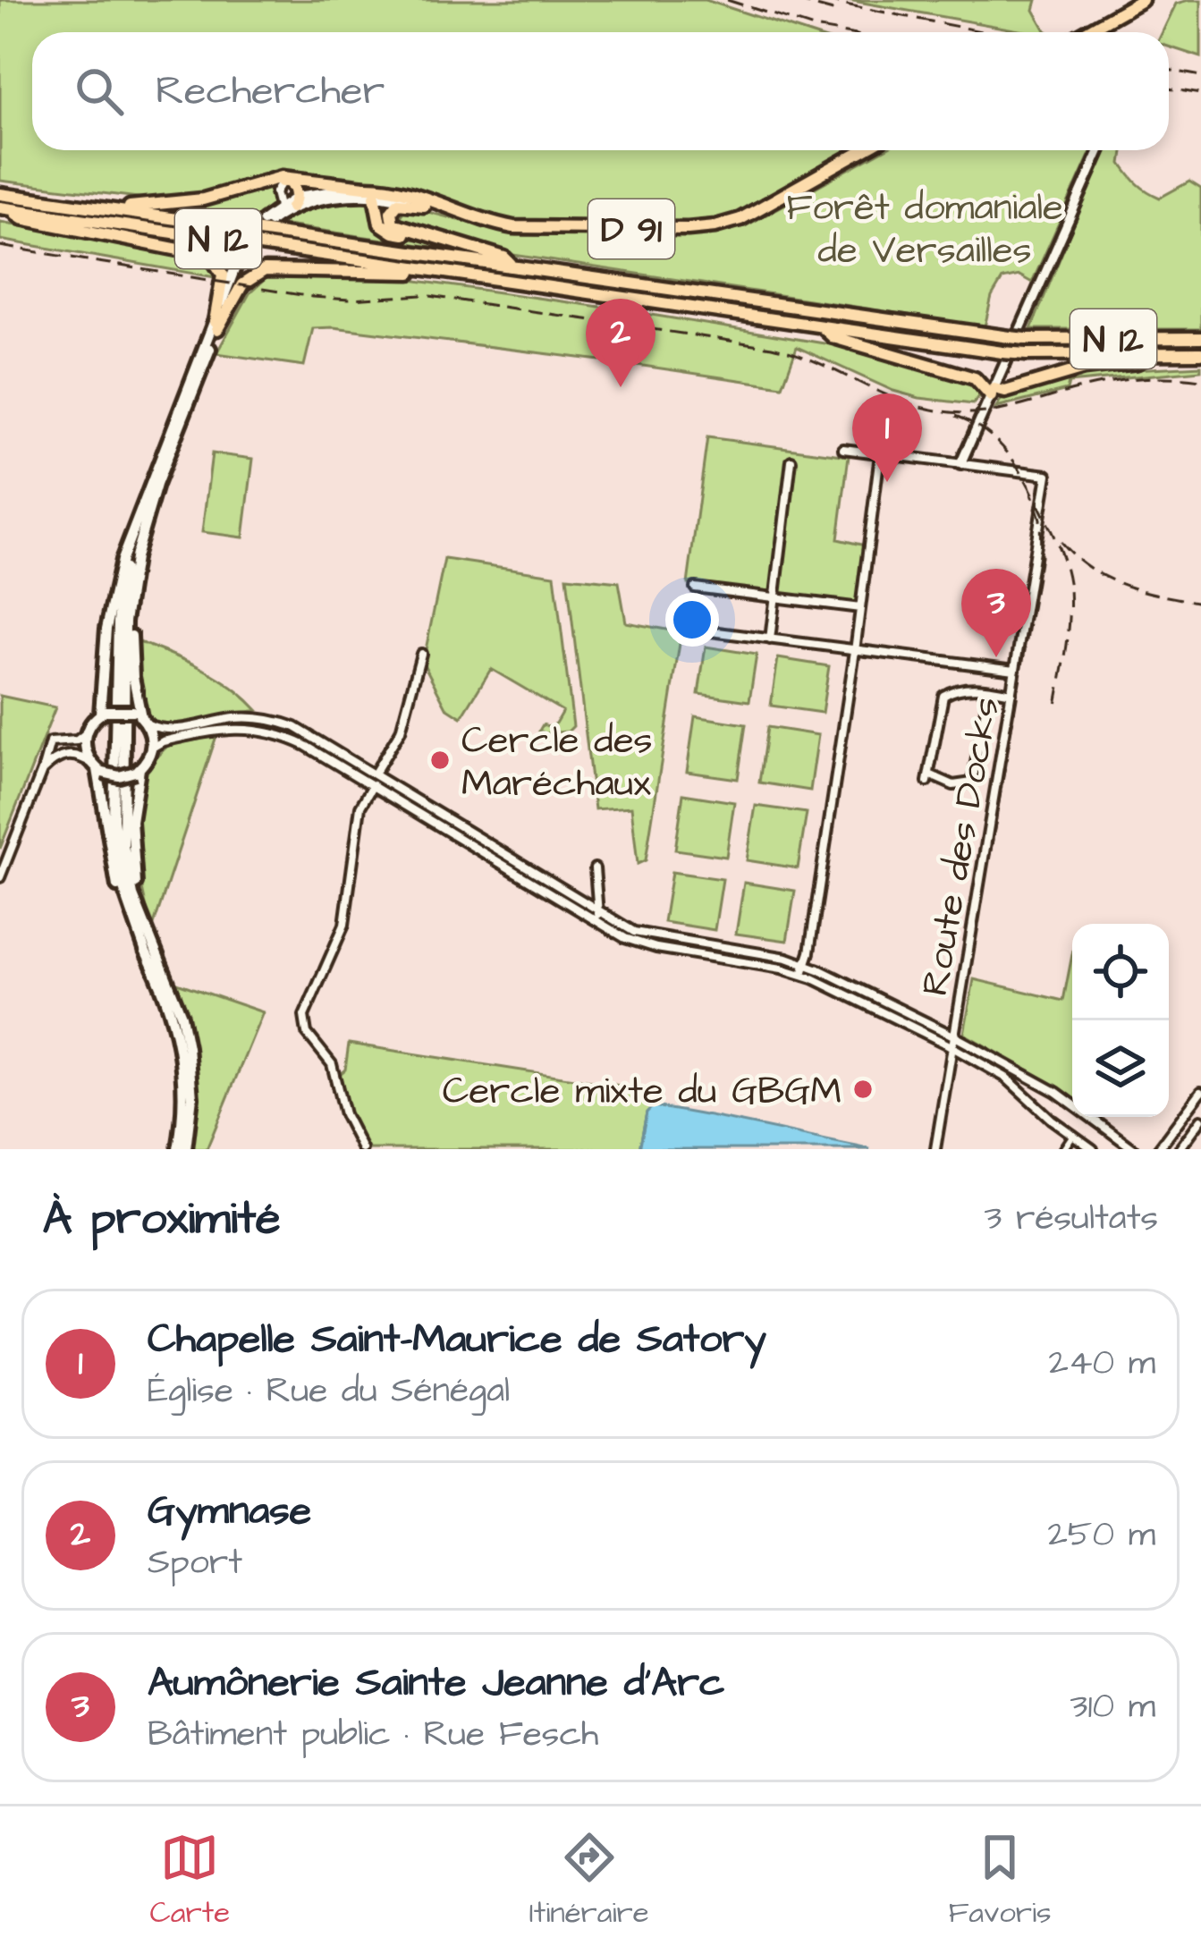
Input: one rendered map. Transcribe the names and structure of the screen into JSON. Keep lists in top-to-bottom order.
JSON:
{
  "streets": {
    "main road": ["D 91", "N 12"],
    "street": ["Route des Docks"]
  },
  "parks": ["Forêt domaniale de Versailles"],
  "places": ["Cercle des Maréchaux", "Cercle mixte du GBGM"],
  "page": {
    "search": "Rechercher",
    "pins": ["2", "1", "3"],
    "heading": ["À proximité", "3 résultats"],
    "list": [
      {
        "mark": "1",
        "name": "Chapelle Saint-Maurice de Satory",
        "note": "Église · Rue du Sénégal",
        "value": "240 m"
      },
      {
        "mark": "2",
        "name": "Gymnase",
        "note": "Sport",
        "value": "250 m"
      },
      {
        "mark": "3",
        "name": "Aumônerie Sainte Jeanne d'Arc",
        "note": "Bâtiment public · Rue Fesch",
        "value": "310 m"
      }
    ],
    "nav": ["Carte", "Itinéraire", "Favoris"]
  }
}
